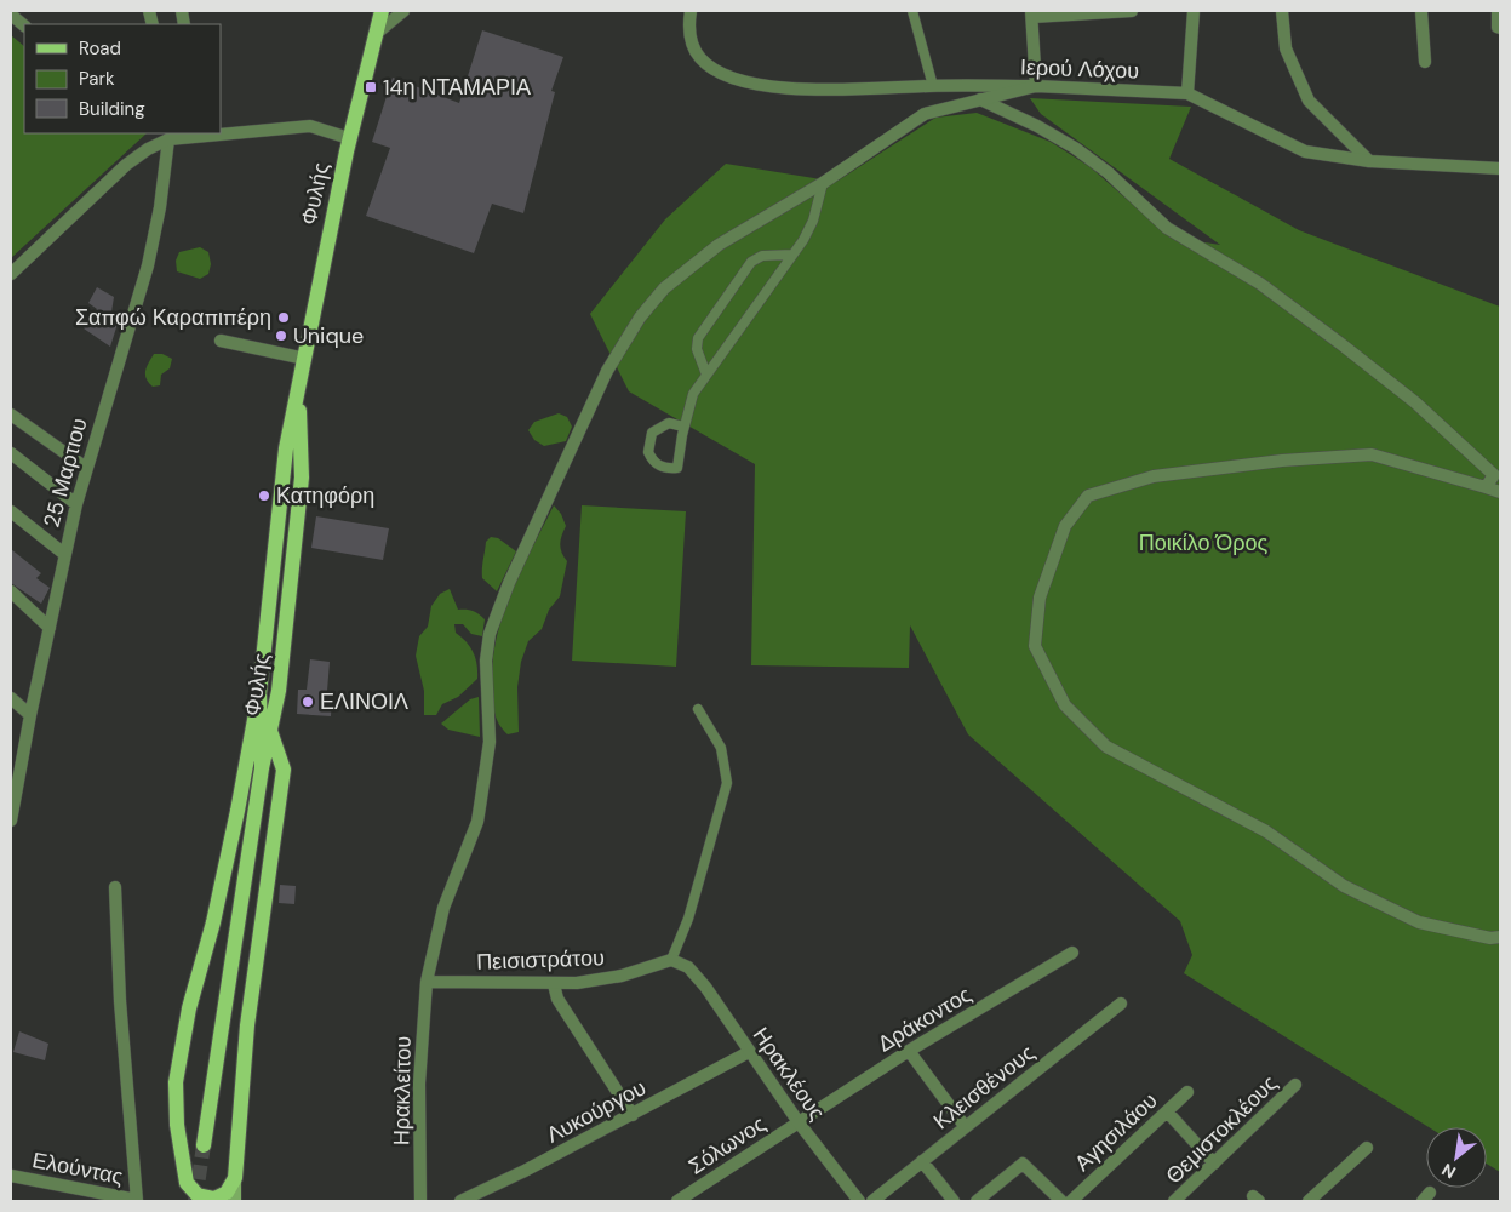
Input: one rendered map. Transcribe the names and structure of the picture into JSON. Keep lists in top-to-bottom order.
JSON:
{
  "streets": {
    "main road": ["Φυλής"],
    "street": [
      "Ιερού Λόχου",
      "25 Μαρτιου",
      "Πεισιστράτου",
      "Δράκοντος",
      "Ηρακλέους",
      "Κλεισθένους",
      "Ηρακλείτου",
      "Λυκούργου",
      "Θεμιστοκλέους",
      "Αγησιλάου",
      "Σόλωνος",
      "Ελούντας"
    ]
  },
  "crossings": [
    ["Ιερού Λόχου", "Ηρακλείτου"],
    ["Πεισιστράτου", "Ηρακλέους"],
    ["Πεισιστράτου", "Ηρακλείτου"],
    ["Δράκοντος", "Ηρακλέους"],
    ["Δράκοντος", "Σόλωνος"],
    ["Ηρακλέους", "Λυκούργου"],
    ["Ηρακλέους", "Σόλωνος"]
  ],
  "parks": ["Ποικίλο Όρος"],
  "places": {
    "transit": ["14η ΝΤΑΜΑΡΙΑ"],
    "other": [
      "Σαπφώ Καραπιπέρη",
      "Unique",
      "Κατηφόρη",
      "ΕΛΙΝΟΙΛ"
    ]
  },
  "legend": ["Road", "Park", "Building"],
  "north": "bottom left"
}
